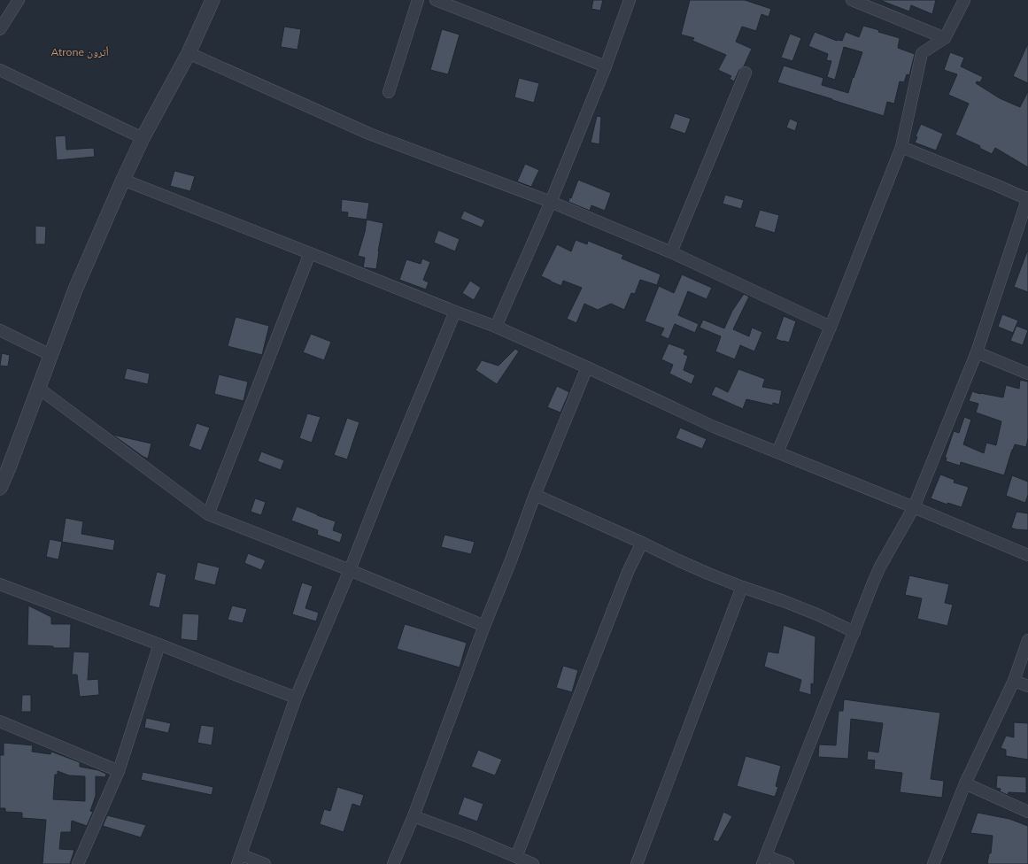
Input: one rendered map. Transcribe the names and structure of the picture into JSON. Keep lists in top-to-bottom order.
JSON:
{
  "districts": ["Atrone أترون"]
}
